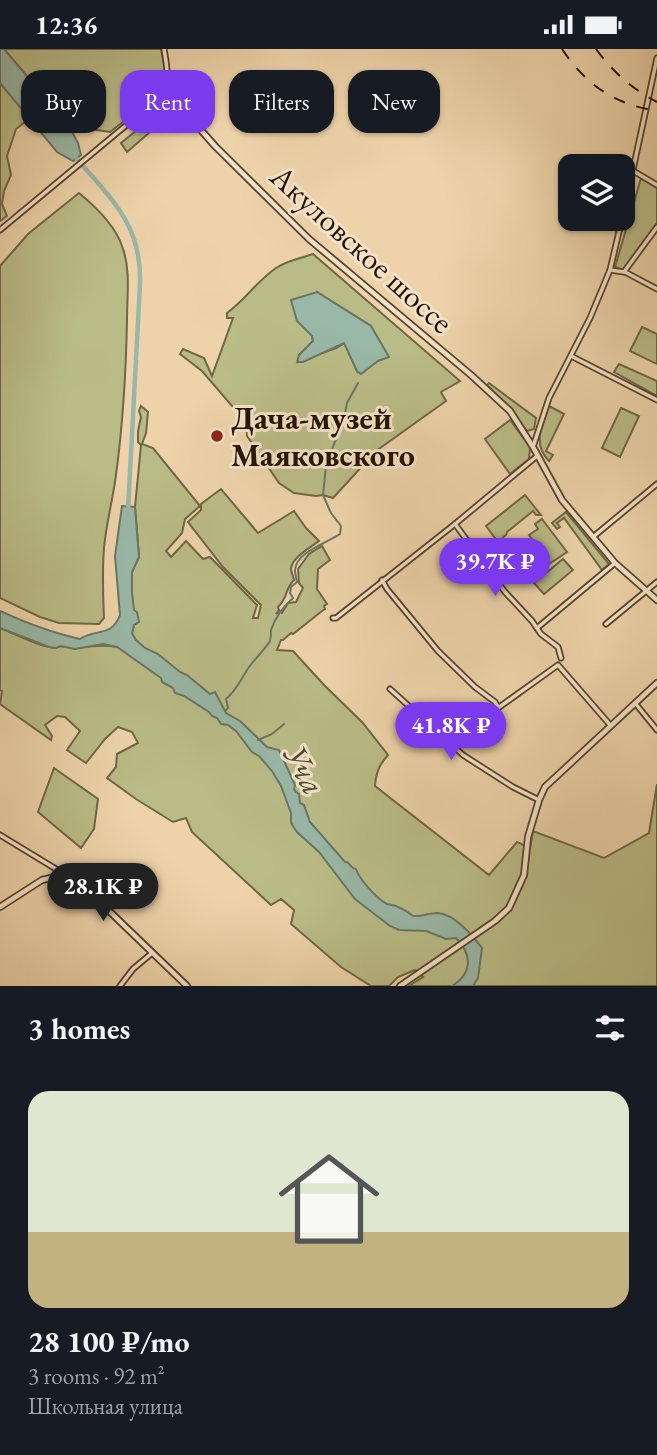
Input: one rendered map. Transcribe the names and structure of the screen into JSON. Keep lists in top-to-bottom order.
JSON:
{
  "streets": {
    "street": ["Акуловское шоссе"]
  },
  "water": ["Уча"],
  "places": ["Дача-музей Маяковского"],
  "page": {
    "status": "12:36",
    "chip": [
      "Buy",
      "Rent",
      "Filters",
      "New"
    ],
    "price": ["39.7K ₽", "41.8K ₽", "28.1K ₽"],
    "heading": "3 homes",
    "list": [
      {
        "name": "28 100 ₽/mo",
        "note": "3 rooms · 92 m² · Школьная улица"
      }
    ]
  }
}
